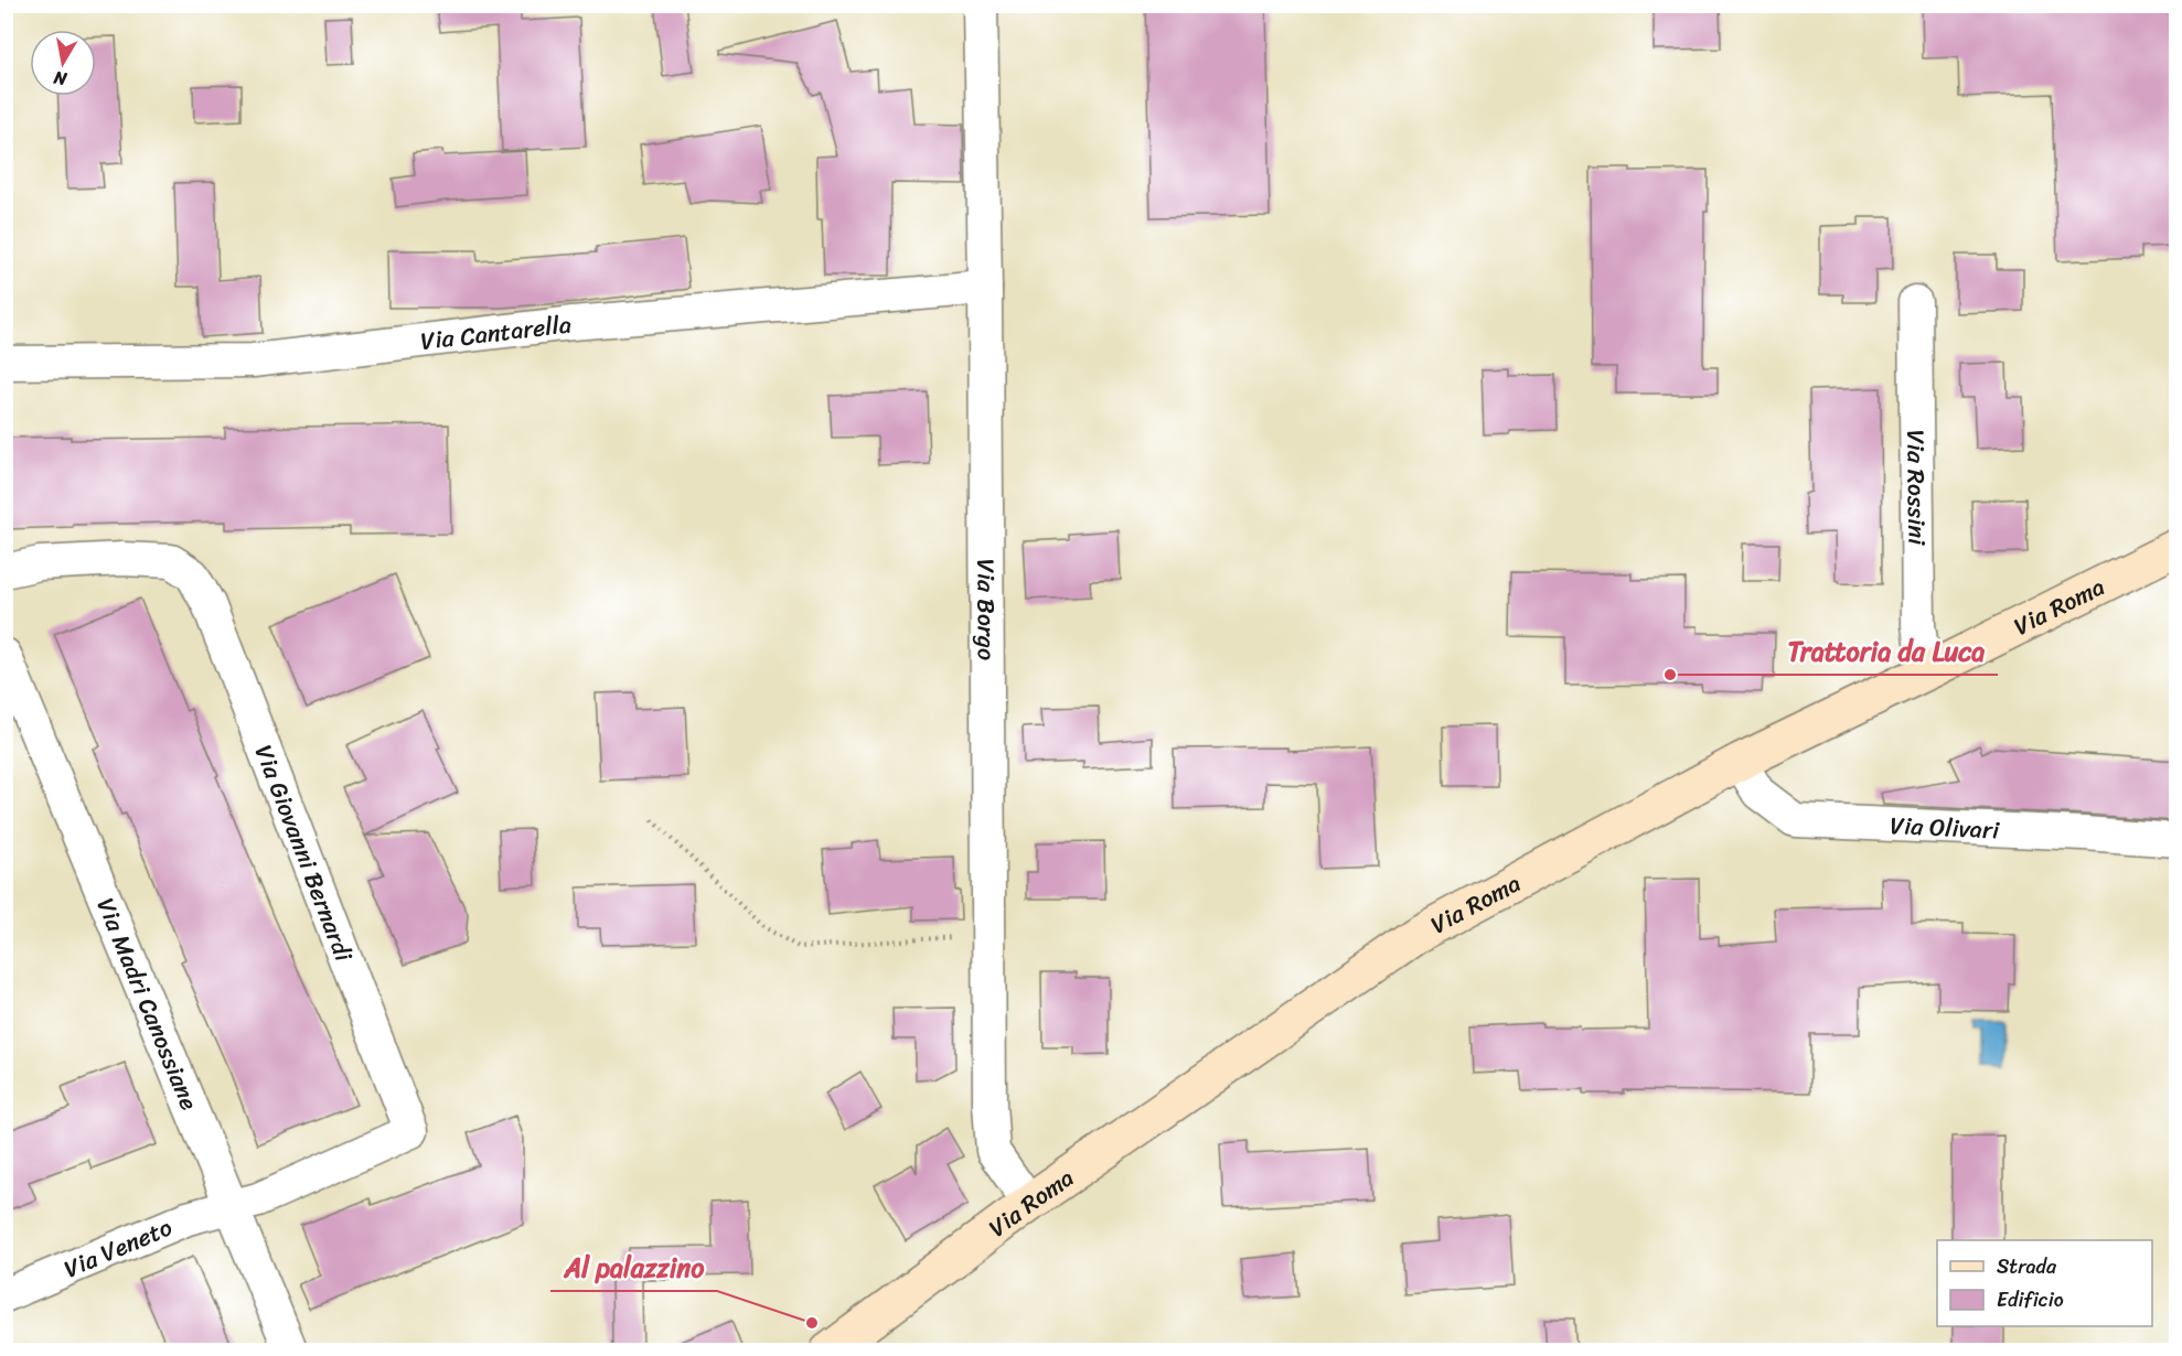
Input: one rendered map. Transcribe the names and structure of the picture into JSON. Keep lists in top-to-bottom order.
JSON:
{
  "streets": {
    "main road": ["Via Roma"],
    "street": [
      "Via Cantarella",
      "Via Rossini",
      "Via Borgo",
      "Via Olivari",
      "Via Giovanni Bernardi",
      "Via Madri Canossiane",
      "Via Veneto"
    ]
  },
  "crossings": [
    ["Via Cantarella", "Via Borgo"],
    ["Via Rossini", "Via Roma"],
    ["Via Roma", "Via Borgo"],
    ["Via Roma", "Via Olivari"],
    ["Via Giovanni Bernardi", "Via Madri Canossiane"],
    ["Via Giovanni Bernardi", "Via Veneto"],
    ["Via Madri Canossiane", "Via Veneto"]
  ],
  "places": ["Trattoria da Luca", "Al palazzino"],
  "legend": ["Strada", "Edificio"],
  "north": "bottom"
}
